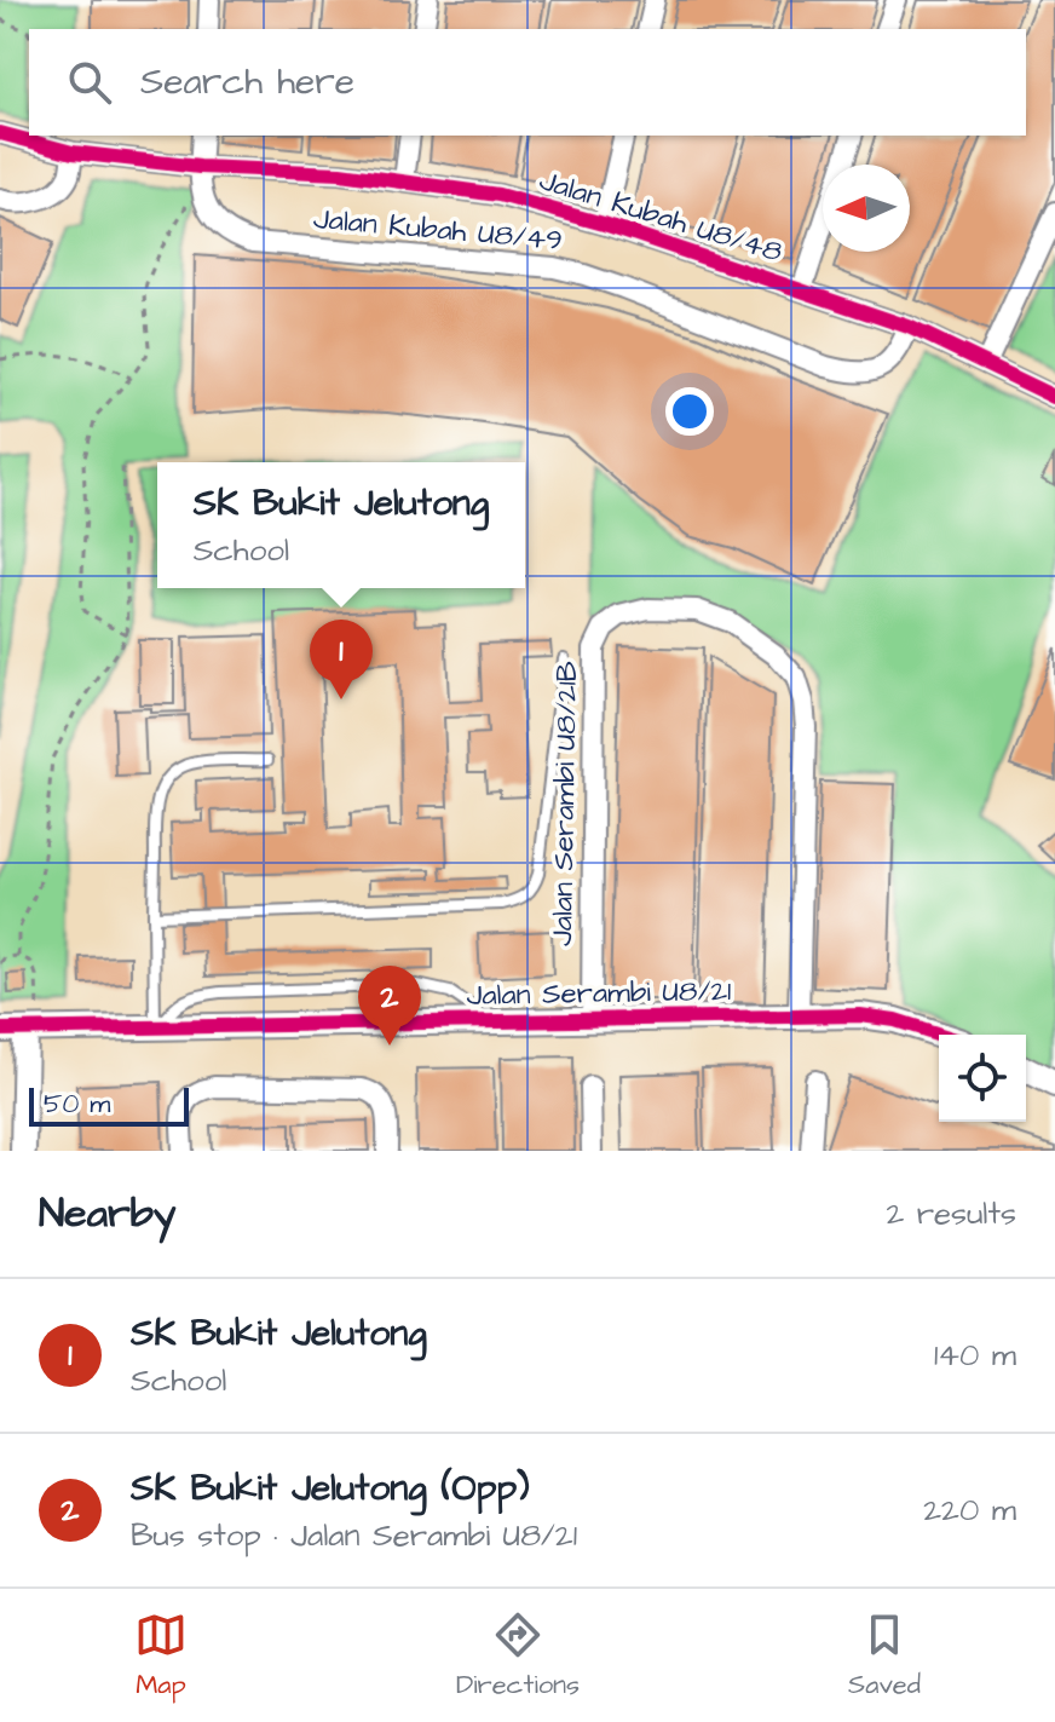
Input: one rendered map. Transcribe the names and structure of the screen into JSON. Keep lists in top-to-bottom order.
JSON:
{
  "streets": {
    "street": [
      "Jalan Kubah U8/48",
      "Jalan Kubah U8/49",
      "Jalan Serambi U8/21B",
      "Jalan Serambi U8/21"
    ]
  },
  "crossings": [
    ["Jalan Kubah U8/48", "Jalan Kubah U8/49"],
    ["Jalan Serambi U8/21B", "Jalan Serambi U8/21"]
  ],
  "scale_bar": "50 m",
  "north": "left",
  "page": {
    "search": "Search here",
    "popup": ["SK Bukit Jelutong", "School"],
    "pins": ["1", "2"],
    "scale": "50 m",
    "heading": ["Nearby", "2 results"],
    "list": [
      {
        "mark": "1",
        "name": "SK Bukit Jelutong",
        "note": "School",
        "value": "140 m"
      },
      {
        "mark": "2",
        "name": "SK Bukit Jelutong (Opp)",
        "note": "Bus stop · Jalan Serambi U8/21",
        "value": "220 m"
      }
    ],
    "nav": ["Map", "Directions", "Saved"]
  }
}
